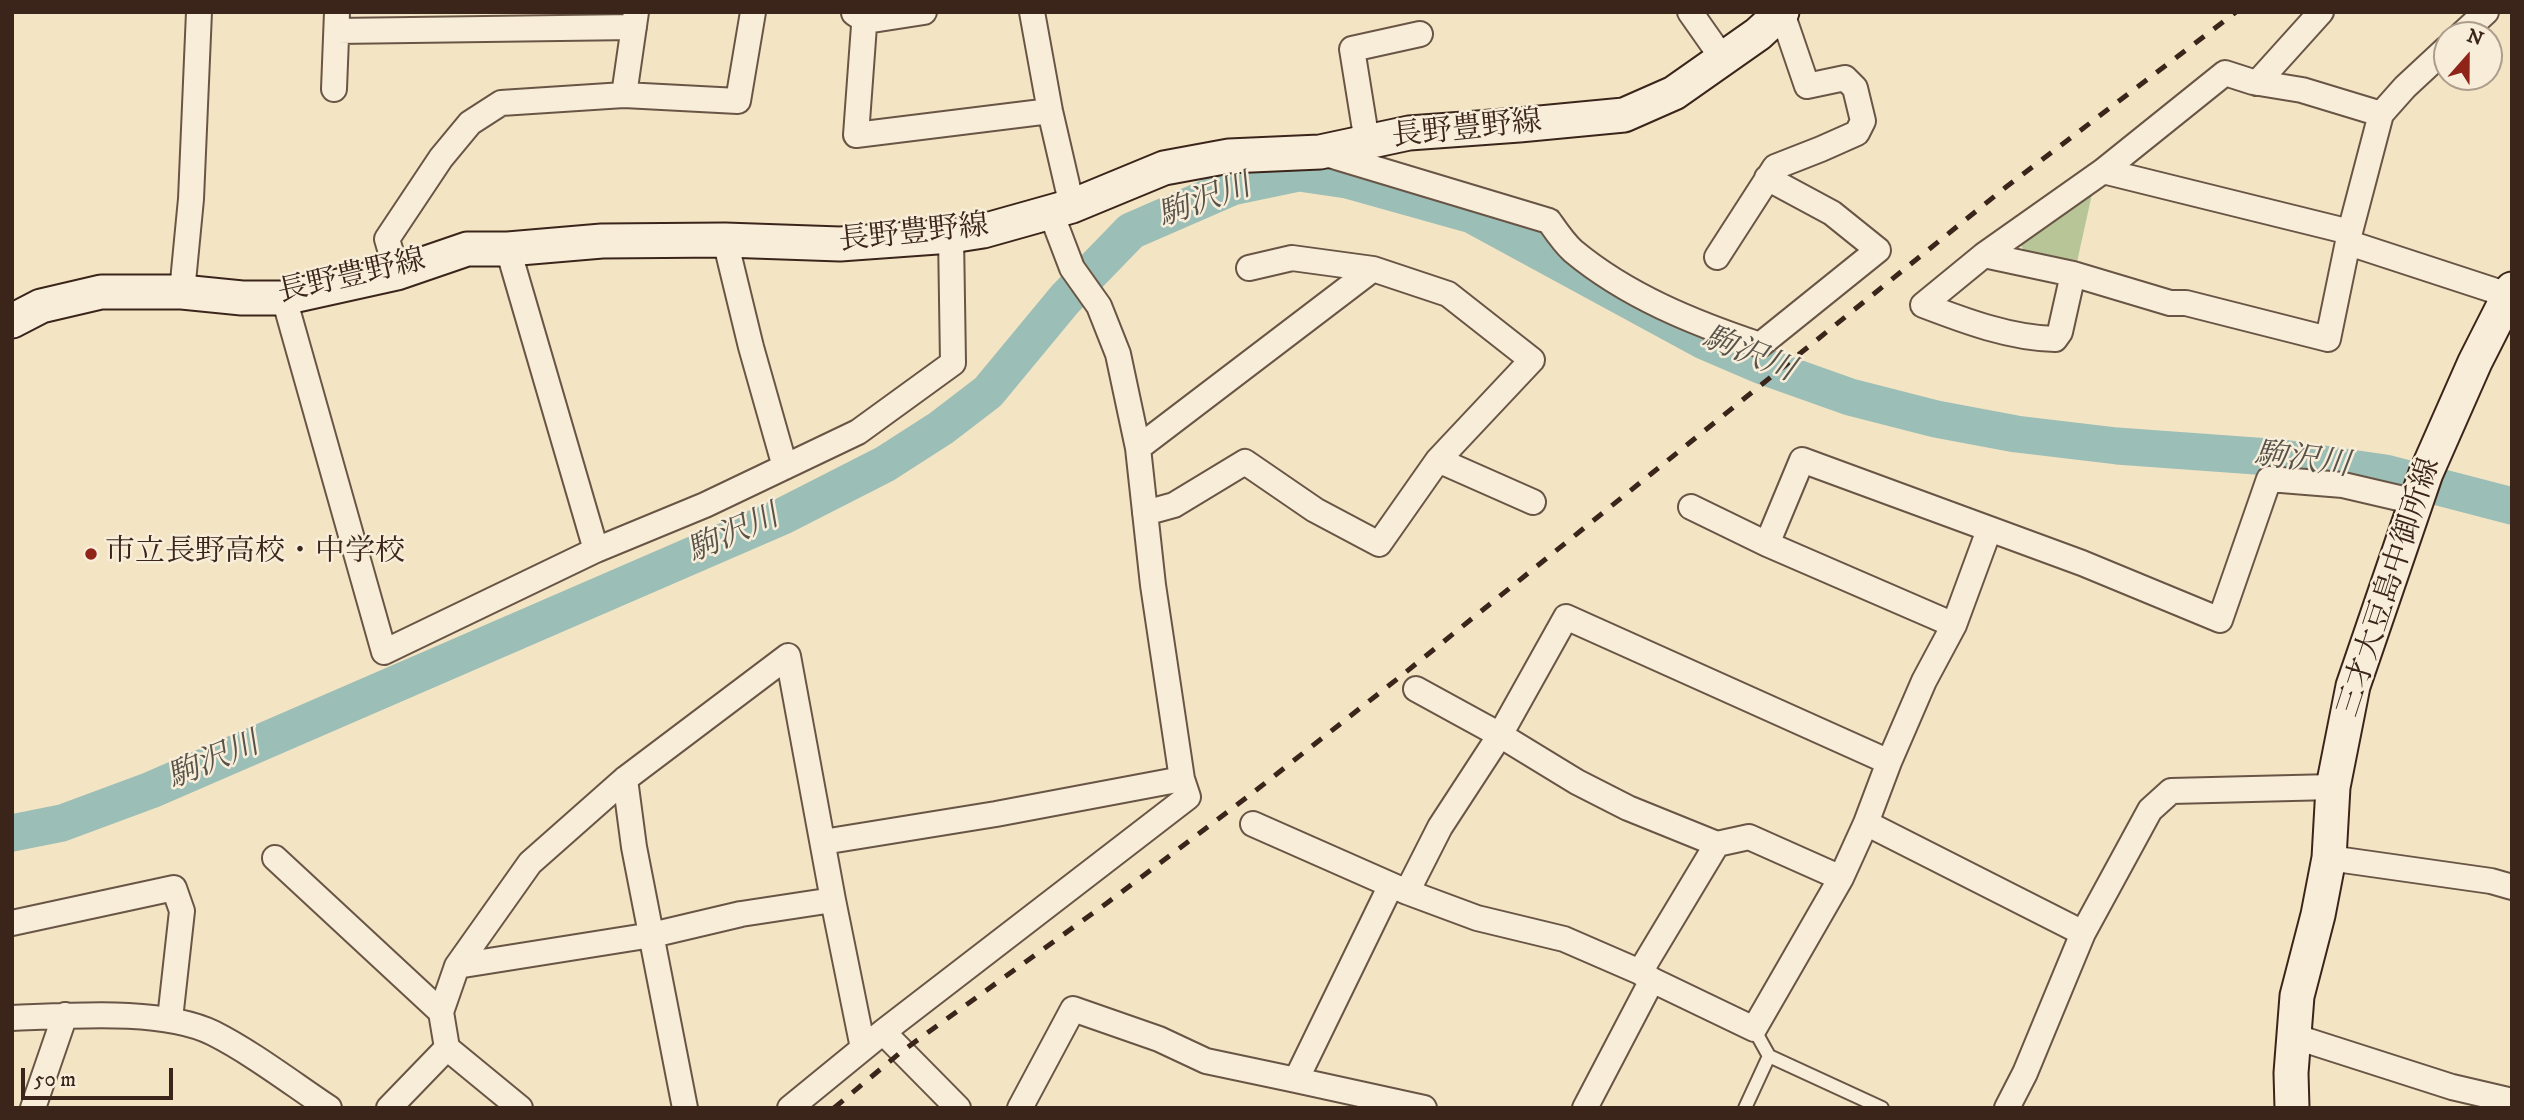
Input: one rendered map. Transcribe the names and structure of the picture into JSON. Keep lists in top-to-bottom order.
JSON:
{
  "streets": {
    "main road": ["長野豊野線", "三才大豆島中御所線"]
  },
  "water": ["駒沢川"],
  "places": ["市立長野高校・中学校"],
  "scale_bar": "50 m",
  "north": "top"
}
